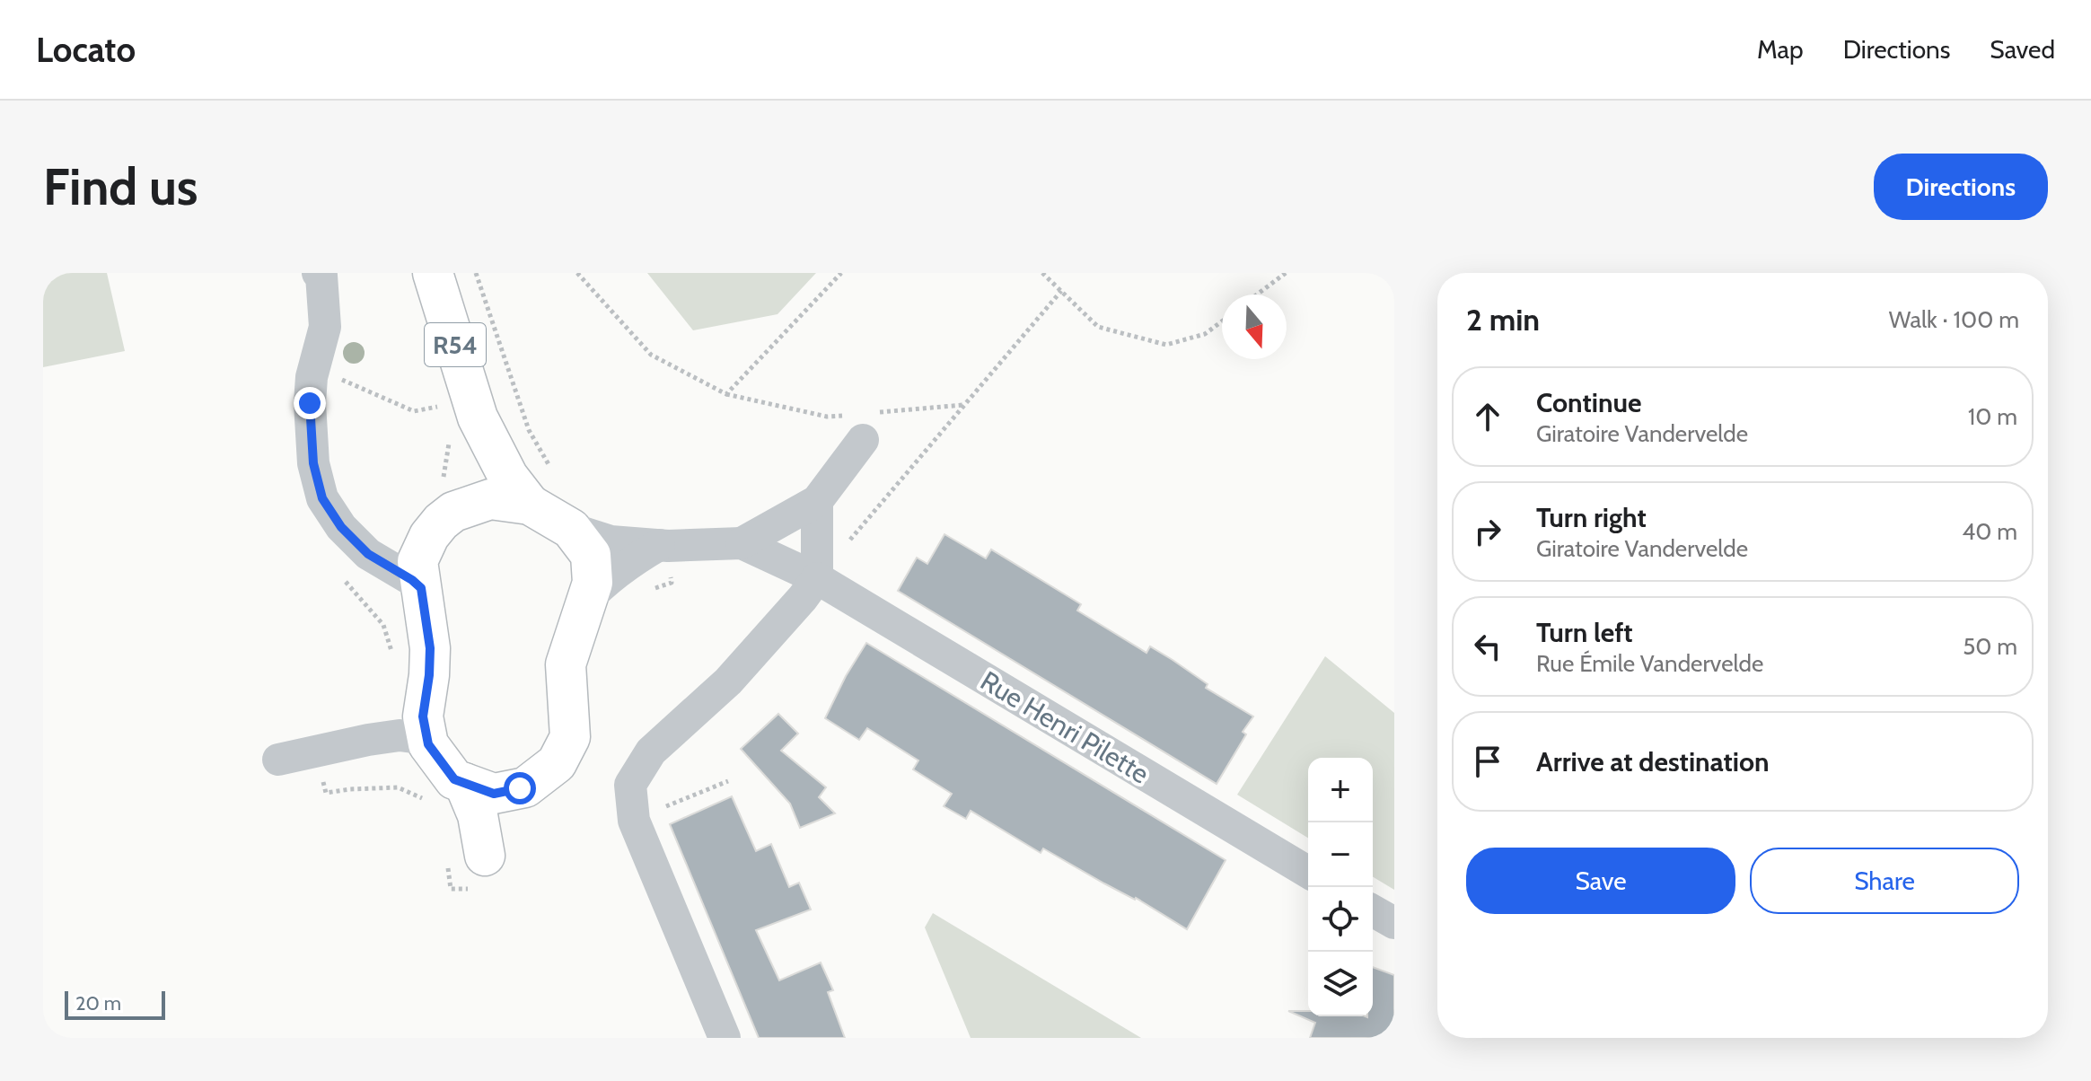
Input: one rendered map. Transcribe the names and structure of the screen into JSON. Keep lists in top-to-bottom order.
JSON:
{
  "streets": {
    "main road": ["R54"],
    "street": ["Rue Henri Pilette"]
  },
  "crossings": [
    ["R54", "Rue Henri Pilette"]
  ],
  "scale_bar": "20 m",
  "north": "bottom",
  "page": {
    "header": "Locato",
    "nav": ["Map", "Directions", "Saved"],
    "buttons": [
      "Directions",
      ["Save", "Share"]
    ],
    "title": "Find us",
    "heading": ["2 min", "Walk · 100 m"],
    "list": [
      ["Continue", "Giratoire Vandervelde", "10 m"],
      ["Turn right", "Giratoire Vandervelde", "40 m"],
      ["Turn left", "Rue Émile Vandervelde", "50 m"],
      "Arrive at destination"
    ],
    "map_buttons": ["+", "−"],
    "scale": "20 m"
  }
}
